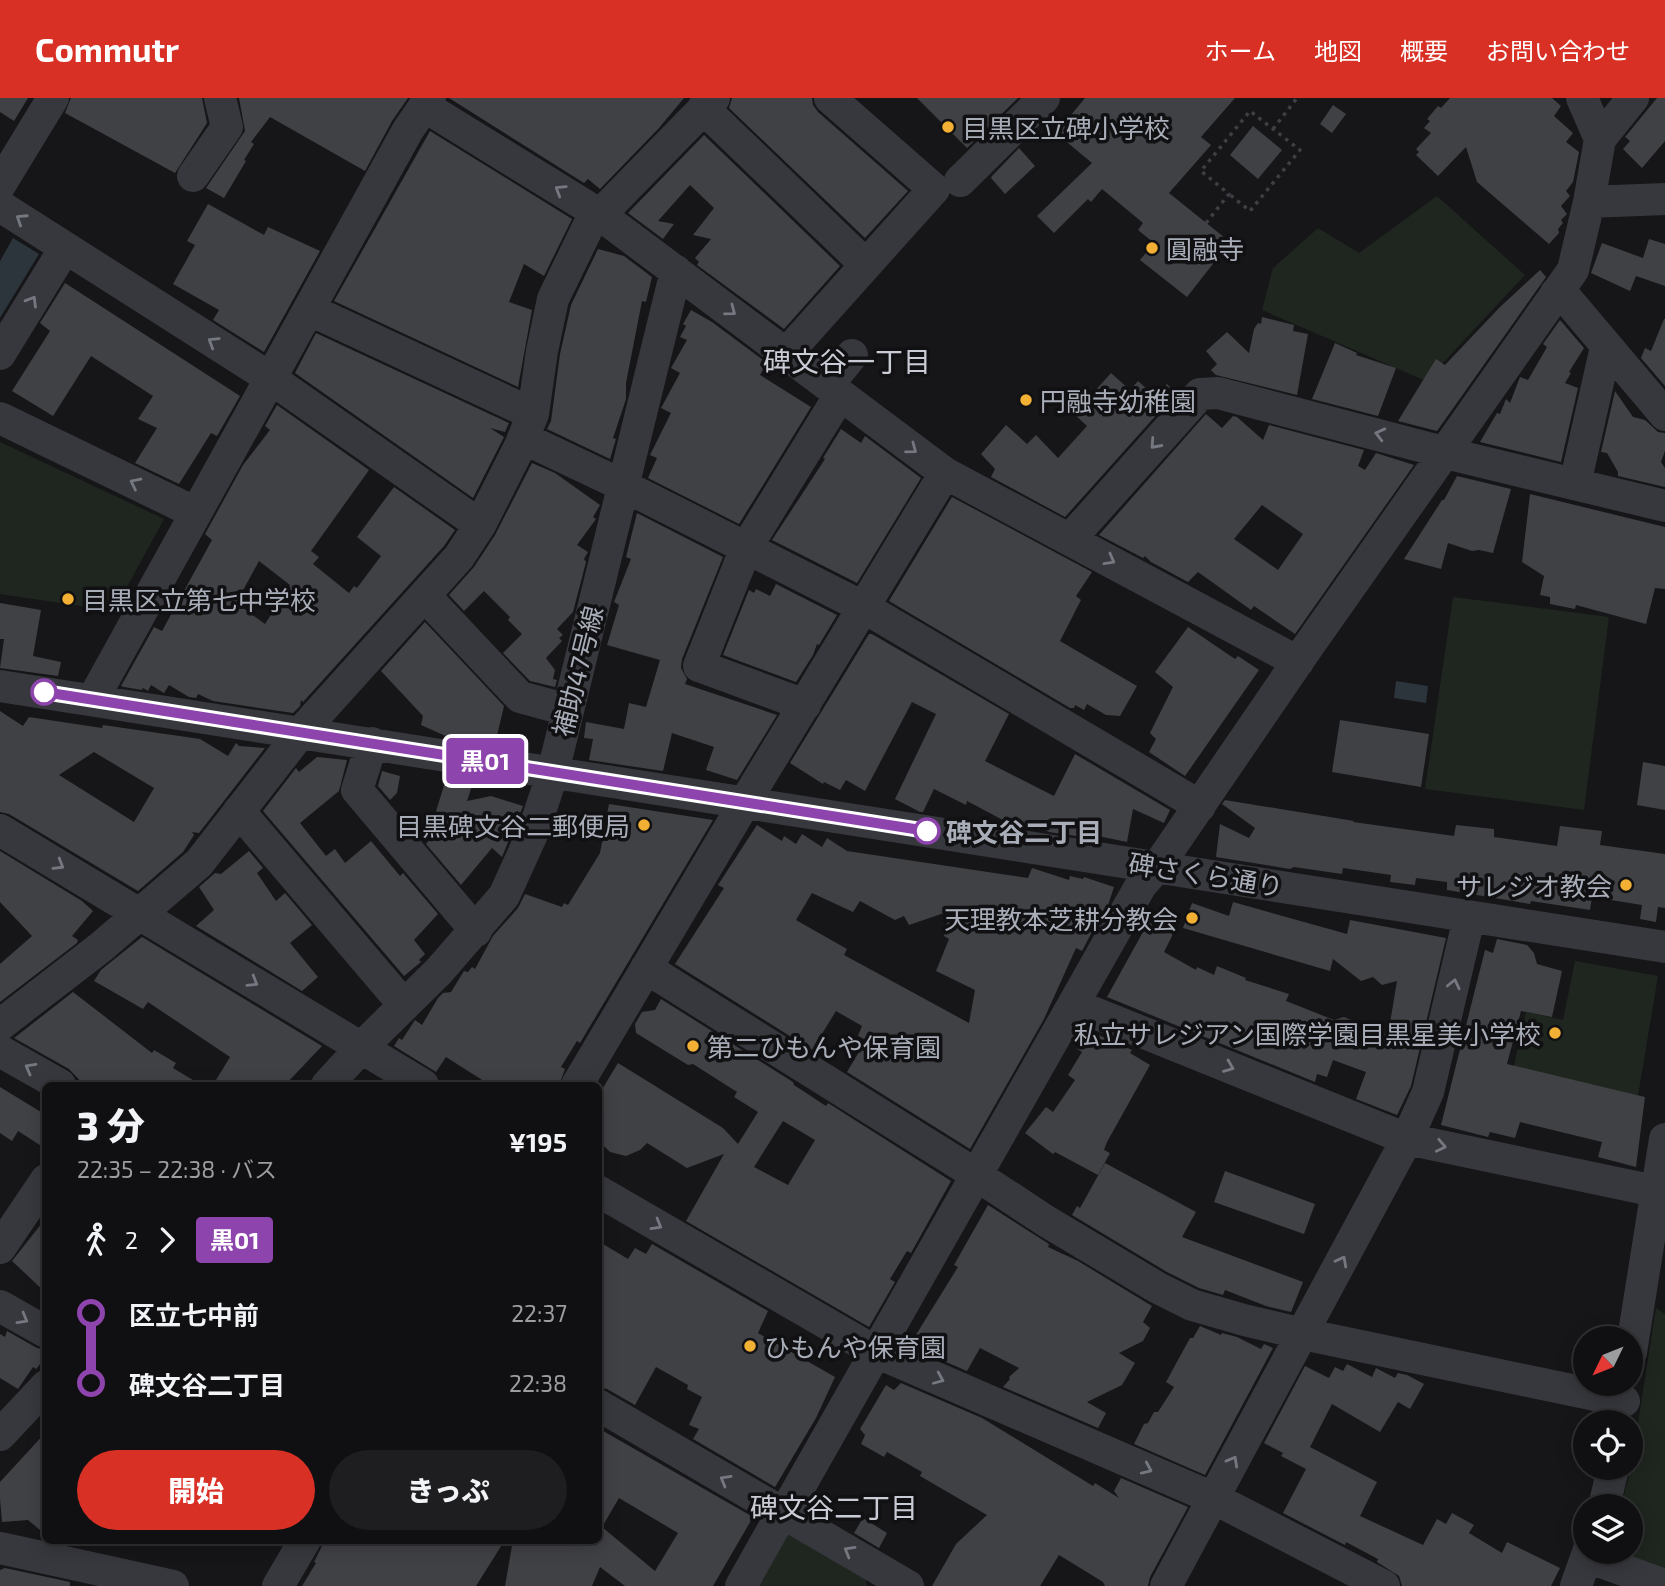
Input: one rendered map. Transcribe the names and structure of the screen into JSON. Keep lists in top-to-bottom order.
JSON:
{
  "streets": {
    "street": ["補助47号線", "碑さくら通り"]
  },
  "crossings": [
    ["補助47号線", "碑さくら通り"]
  ],
  "districts": ["碑文谷一丁目", "碑文谷二丁目"],
  "places": [
    "目黒区立碑小学校",
    "圓融寺",
    "円融寺幼稚園",
    "目黒区立第七中学校",
    "目黒碑文谷二郵便局",
    "碑文谷二丁目",
    "サレジオ教会",
    "天理教本芝耕分教会",
    "私立サレジアン国際学園目黒星美小学校",
    "第二ひもんや保育園",
    "ひもんや保育園"
  ],
  "lines": ["bus line 黒01"],
  "north": "bottom left",
  "page": {
    "header": "Commutr",
    "nav": [
      "ホーム",
      "地図",
      "概要",
      "お問い合わせ"
    ],
    "on_map": "黒01",
    "heading": ["3 分", "22:35 – 22:38 · バス", "¥195"],
    "legs": ["2", "黒01"],
    "list": [
      {
        "name": "区立七中前",
        "value": "22:37"
      },
      {
        "name": "碑文谷二丁目",
        "value": "22:38"
      }
    ],
    "buttons": ["開始", "きっぷ"]
  }
}
